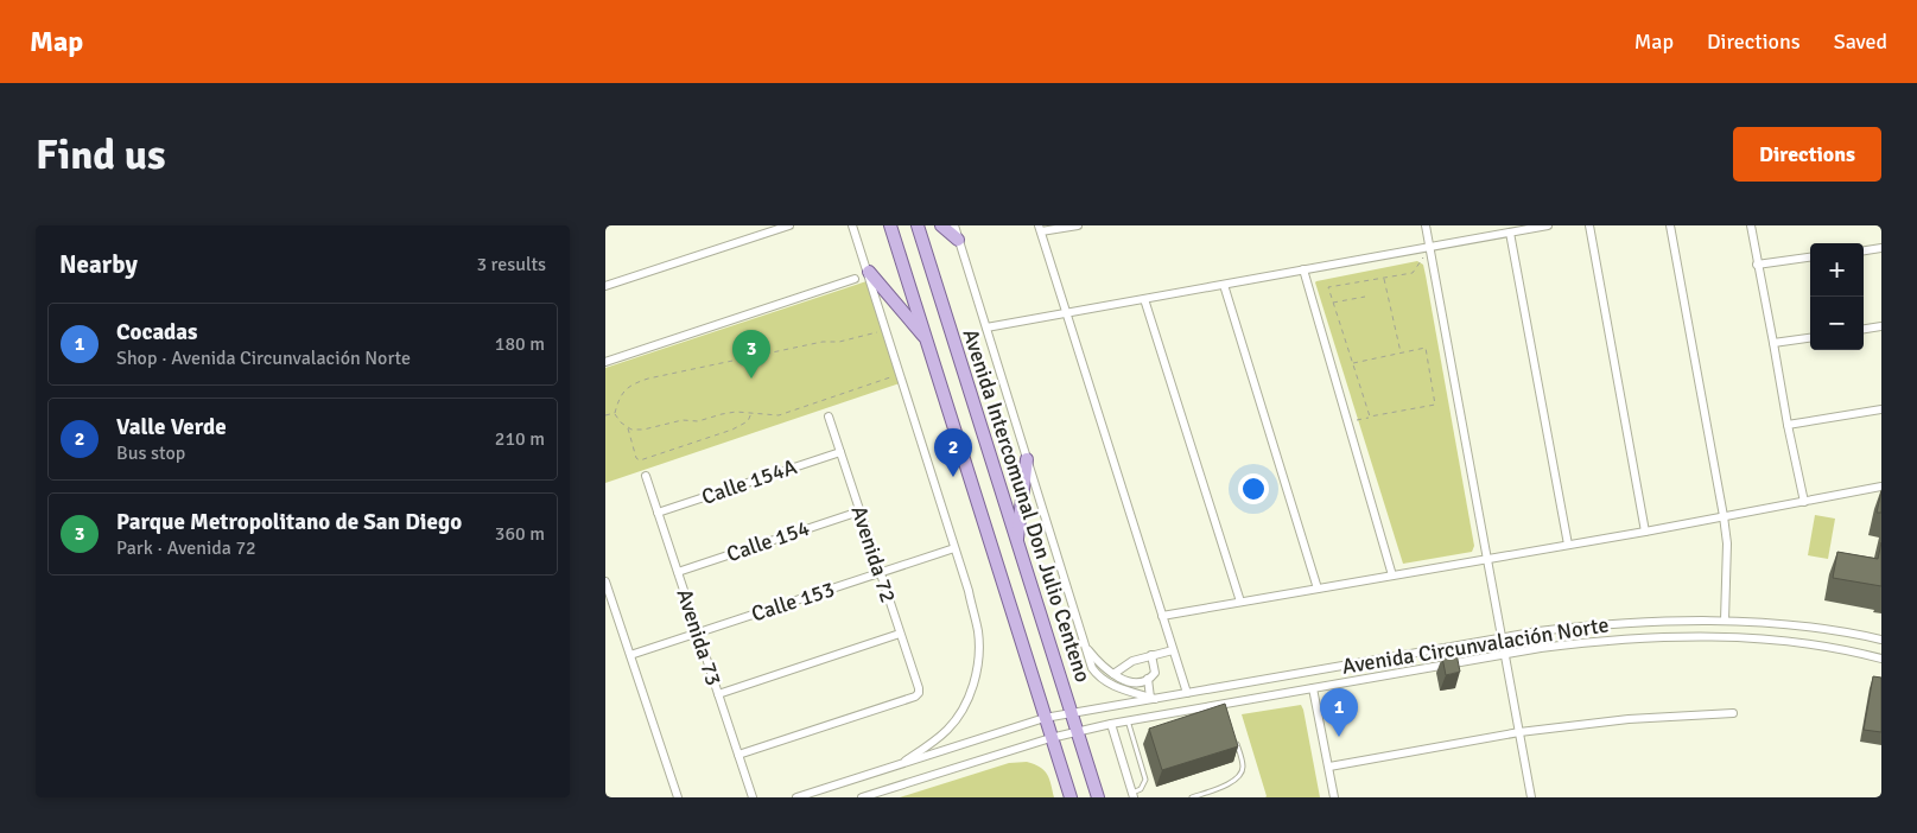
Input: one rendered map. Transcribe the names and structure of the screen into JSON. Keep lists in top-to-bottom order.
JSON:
{
  "streets": {
    "main road": ["Avenida Intercomunal Don Julio Centeno"],
    "street": [
      "Calle 154A",
      "Calle 154",
      "Avenida 72",
      "Calle 153",
      "Avenida 73",
      "Avenida Circunvalación Norte"
    ]
  },
  "crossings": [
    ["Calle 154A", "Avenida 72"],
    ["Calle 154A", "Avenida 73"],
    ["Avenida Intercomunal Don Julio Centeno", "Avenida Circunvalación Norte"],
    ["Calle 154", "Avenida 72"],
    ["Calle 154", "Avenida 73"],
    ["Avenida 72", "Calle 153"],
    ["Avenida 72", "Avenida 73"],
    ["Calle 153", "Avenida 73"]
  ],
  "page": {
    "header": "Map",
    "nav": ["Map", "Directions", "Saved"],
    "buttons": "Directions",
    "title": "Find us",
    "heading": ["Nearby", "3 results"],
    "map_buttons": ["+", "−"],
    "list": [
      {
        "mark": "1",
        "name": "Cocadas",
        "note": "Shop · Avenida Circunvalación Norte",
        "value": "180 m"
      },
      {
        "mark": "2",
        "name": "Valle Verde",
        "note": "Bus stop",
        "value": "210 m"
      },
      {
        "mark": "3",
        "name": "Parque Metropolitano de San Diego",
        "note": "Park · Avenida 72",
        "value": "360 m"
      }
    ],
    "pins": ["3", "2", "1"]
  }
}
